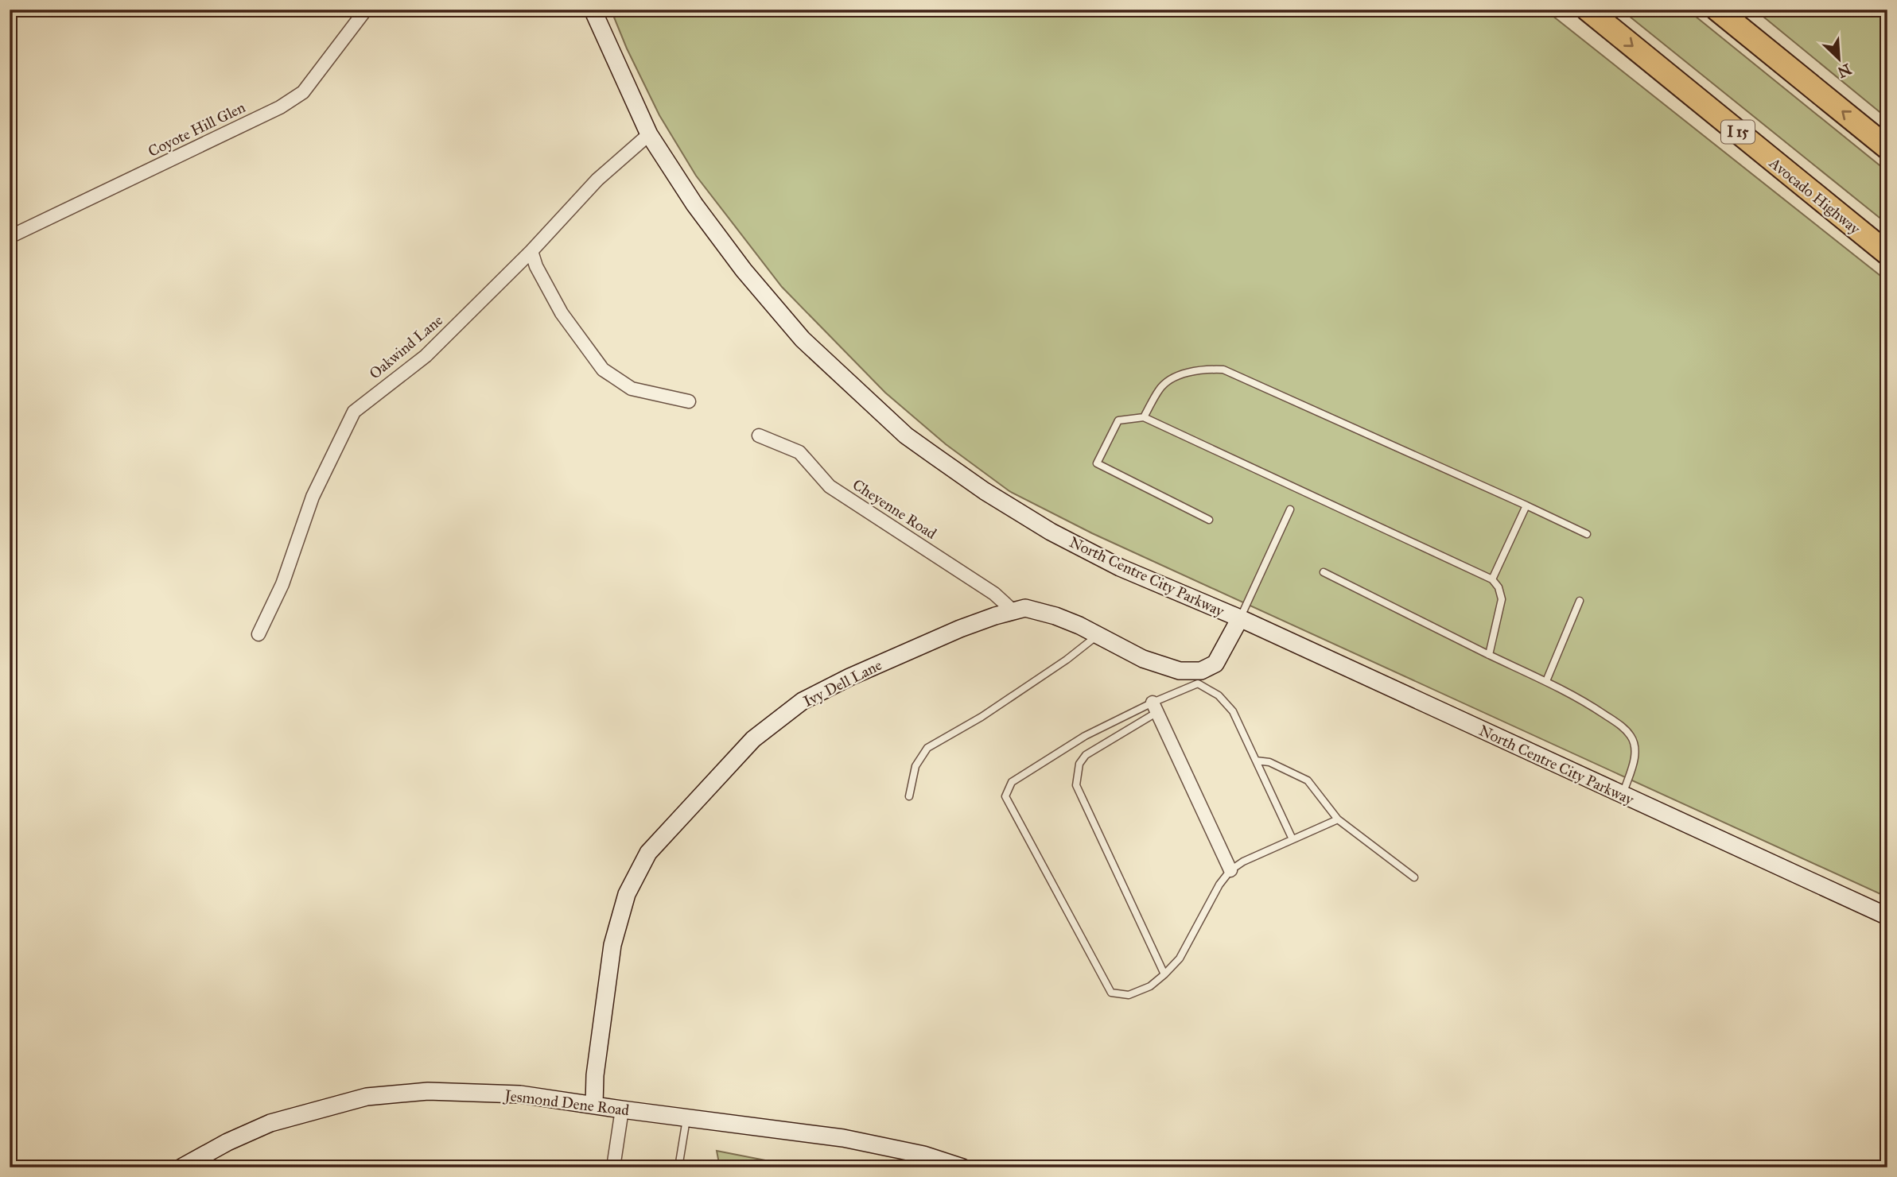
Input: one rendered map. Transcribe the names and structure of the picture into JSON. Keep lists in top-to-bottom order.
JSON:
{
  "streets": {
    "highway": ["I 15", "Avocado Highway"],
    "street": [
      "Coyote Hill Glen",
      "Oakwind Lane",
      "Cheyenne Road",
      "North Centre City Parkway",
      "Ivy Dell Lane",
      "Jesmond Dene Road"
    ]
  },
  "crossings": [
    ["Oakwind Lane", "North Centre City Parkway"],
    ["Cheyenne Road", "Ivy Dell Lane"],
    ["Ivy Dell Lane", "Jesmond Dene Road"]
  ],
  "north": "bottom right"
}
